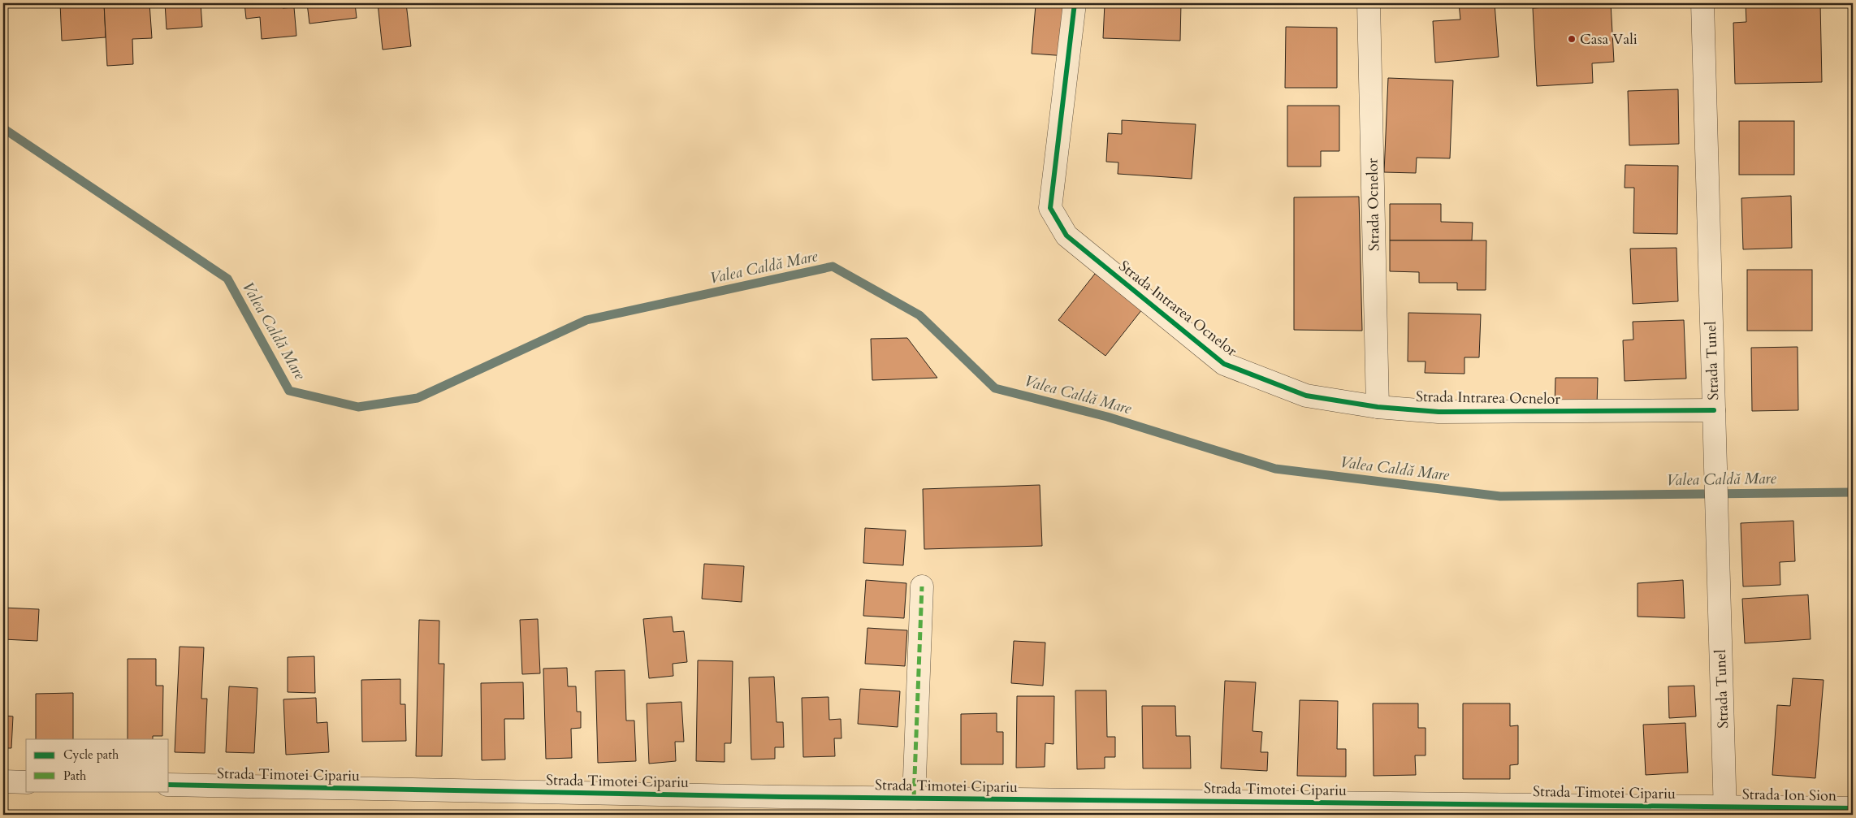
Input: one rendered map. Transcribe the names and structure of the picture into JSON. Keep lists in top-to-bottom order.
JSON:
{
  "streets": {
    "street": [
      "Strada Ocnelor",
      "Strada Intrarea Ocnelor",
      "Strada Tunel",
      "Strada Timotei Cipariu",
      "Strada Ion Sion"
    ]
  },
  "crossings": [
    ["Strada Ocnelor", "Strada Intrarea Ocnelor"],
    ["Strada Intrarea Ocnelor", "Strada Tunel"],
    ["Strada Tunel", "Strada Timotei Cipariu"],
    ["Strada Tunel", "Strada Ion Sion"],
    ["Strada Timotei Cipariu", "Strada Ion Sion"]
  ],
  "water": ["Valea Caldă Mare"],
  "places": ["Casa Vali"],
  "legend": ["Cycle path", "Path"]
}
